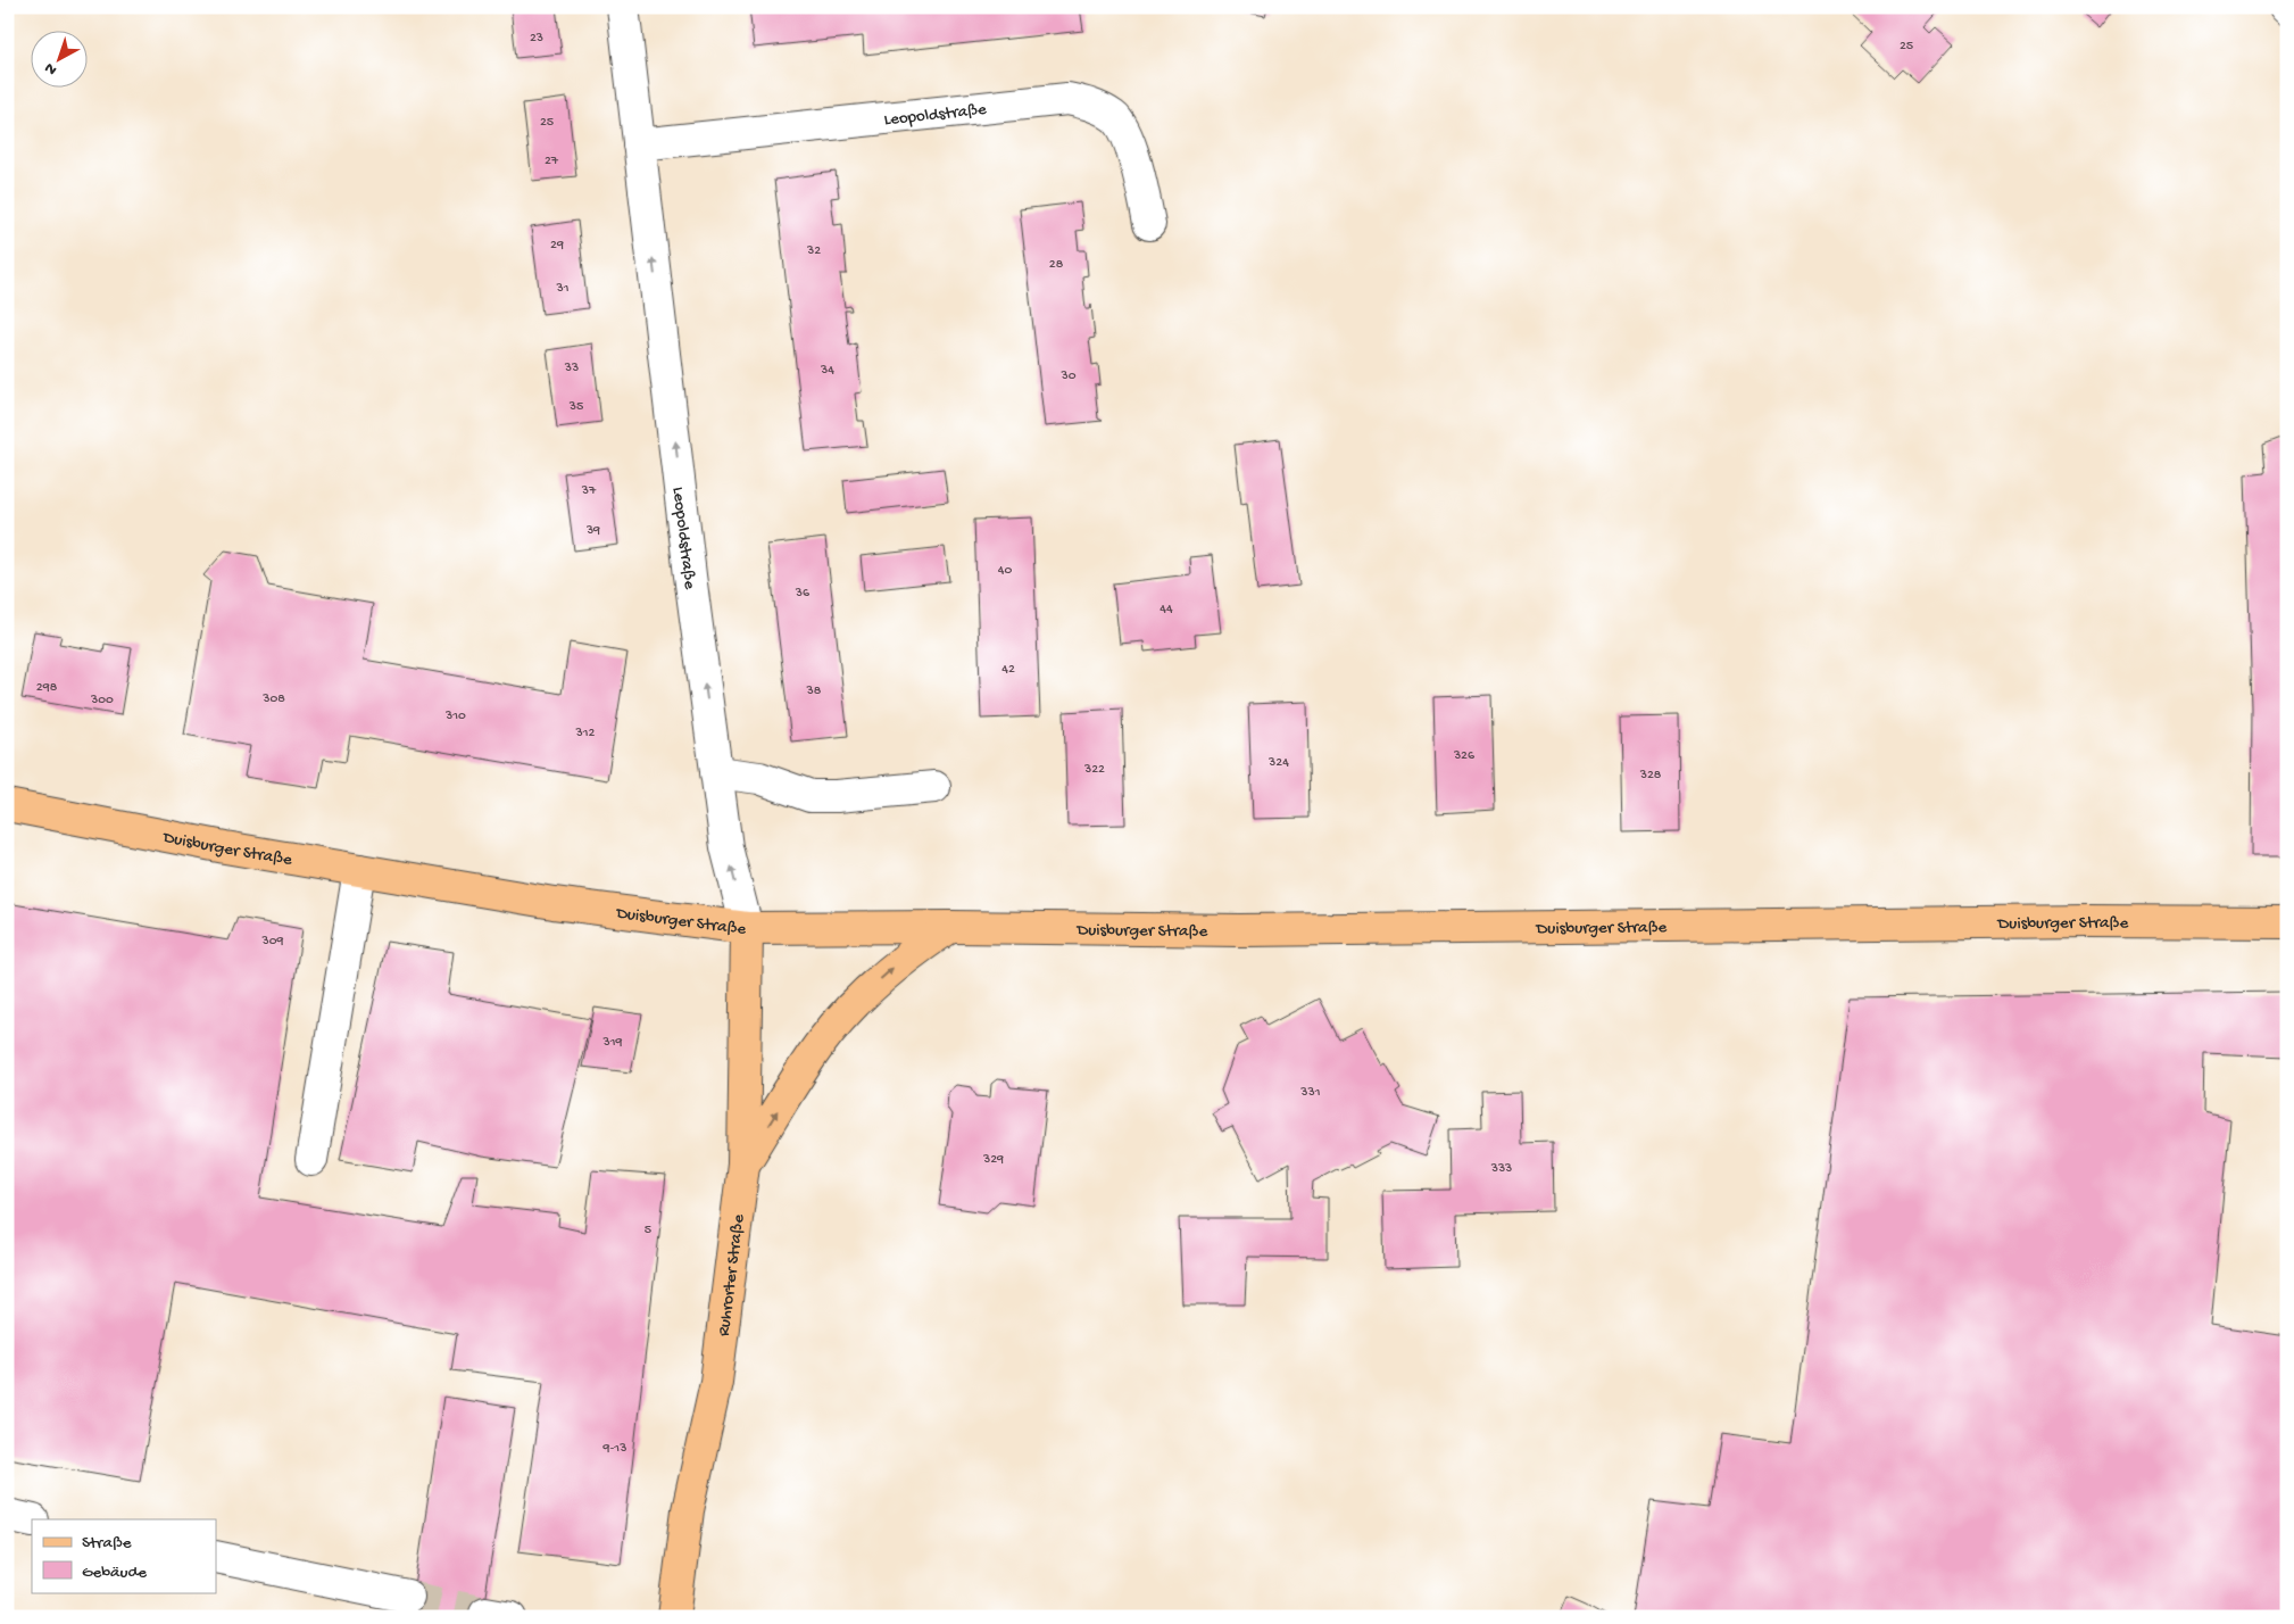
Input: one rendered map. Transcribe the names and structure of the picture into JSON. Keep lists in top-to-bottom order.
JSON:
{
  "streets": {
    "main road": ["Duisburger Straße", "Ruhrorter Straße"],
    "street": ["Leopoldstraße"]
  },
  "crossings": [
    ["Leopoldstraße", "Duisburger Straße"],
    ["Leopoldstraße", "Ruhrorter Straße"],
    ["Duisburger Straße", "Ruhrorter Straße"]
  ],
  "one_way": ["Leopoldstraße"],
  "house_numbers": [
    "23",
    "25",
    "25",
    "27",
    "29",
    "32",
    "28",
    "31",
    "33",
    "34",
    "30",
    "35",
    "37",
    "39",
    "40",
    "36",
    "44",
    "42",
    "298",
    "38",
    "308",
    "300",
    "310",
    "312",
    "326",
    "324",
    "322",
    "328",
    "309",
    "319",
    "331",
    "329",
    "333",
    "5",
    "9-13"
  ],
  "legend": ["Straße", "Gebäude"],
  "north": "bottom left"
}
